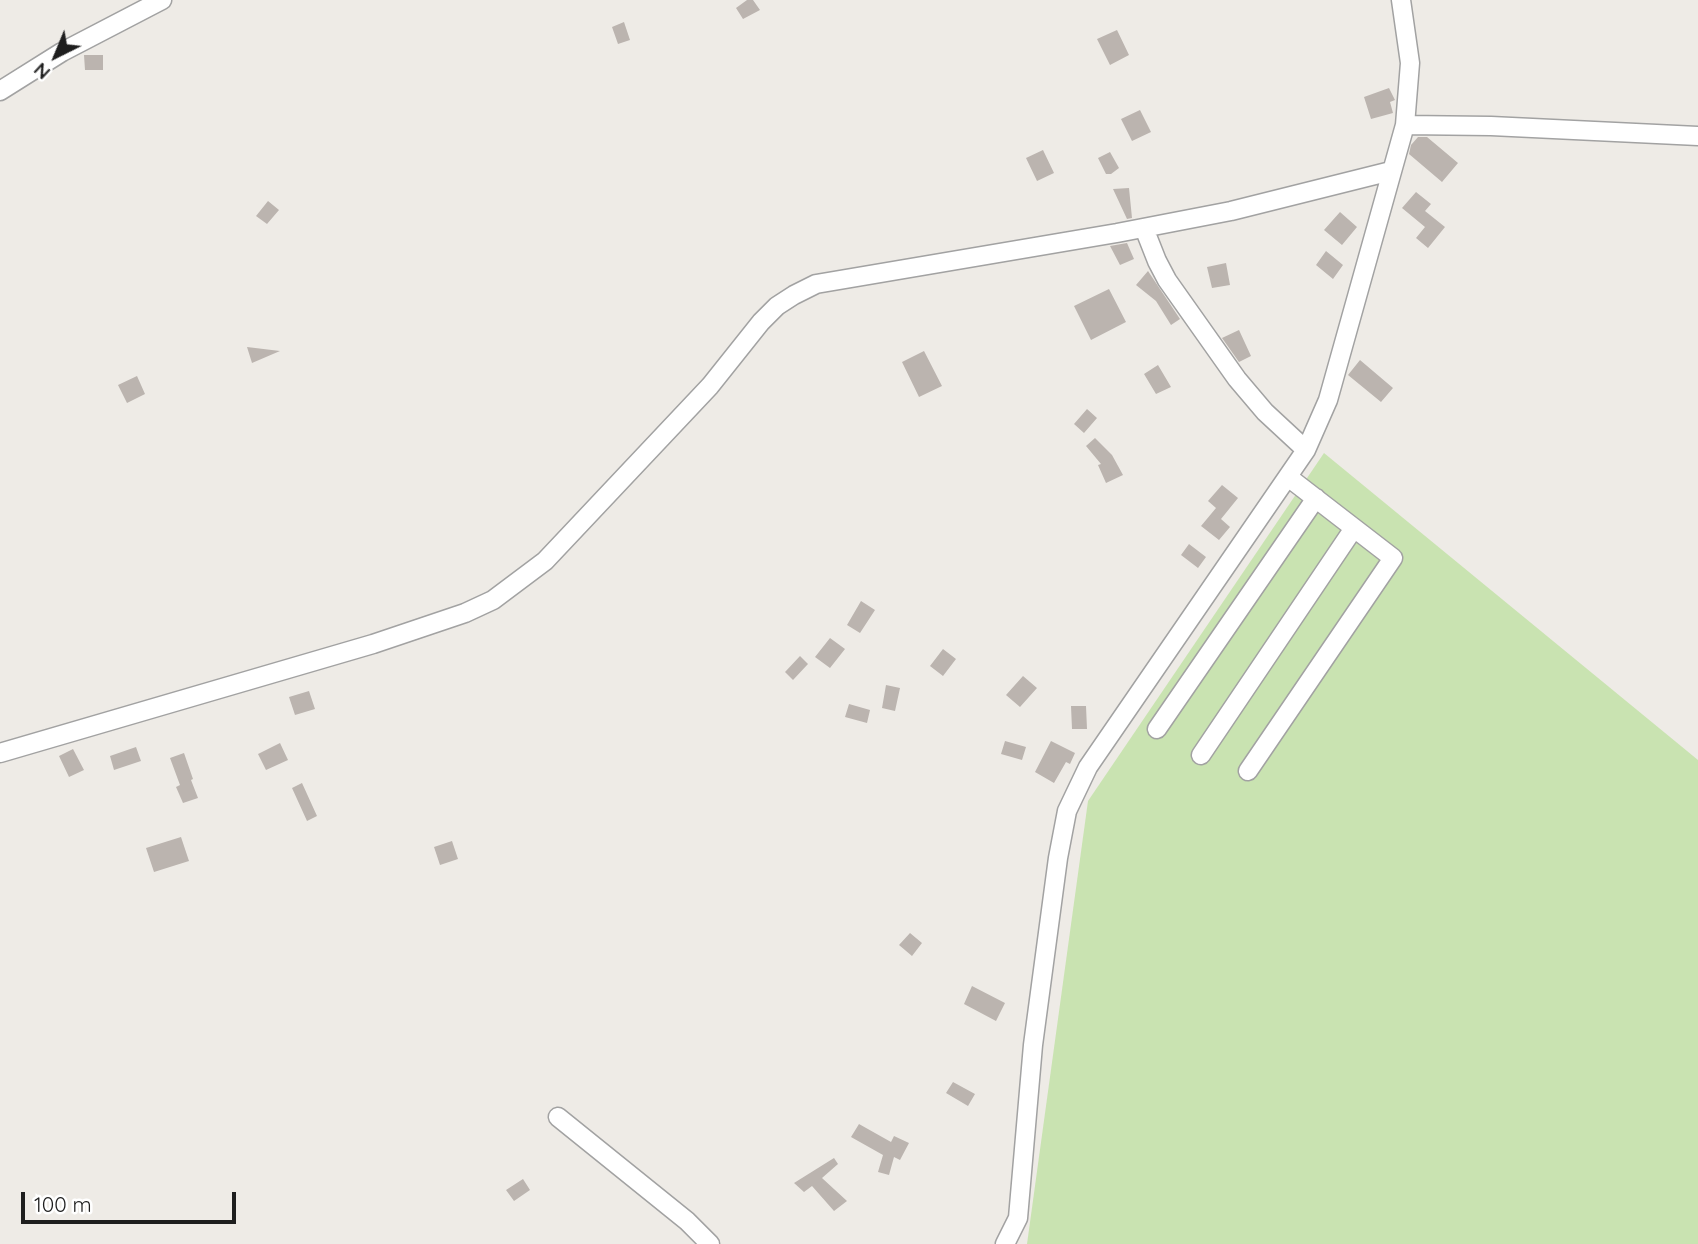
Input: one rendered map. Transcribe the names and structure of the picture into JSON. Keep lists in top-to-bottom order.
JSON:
{
  "scale_bar": "100 m",
  "north": "bottom left"
}
